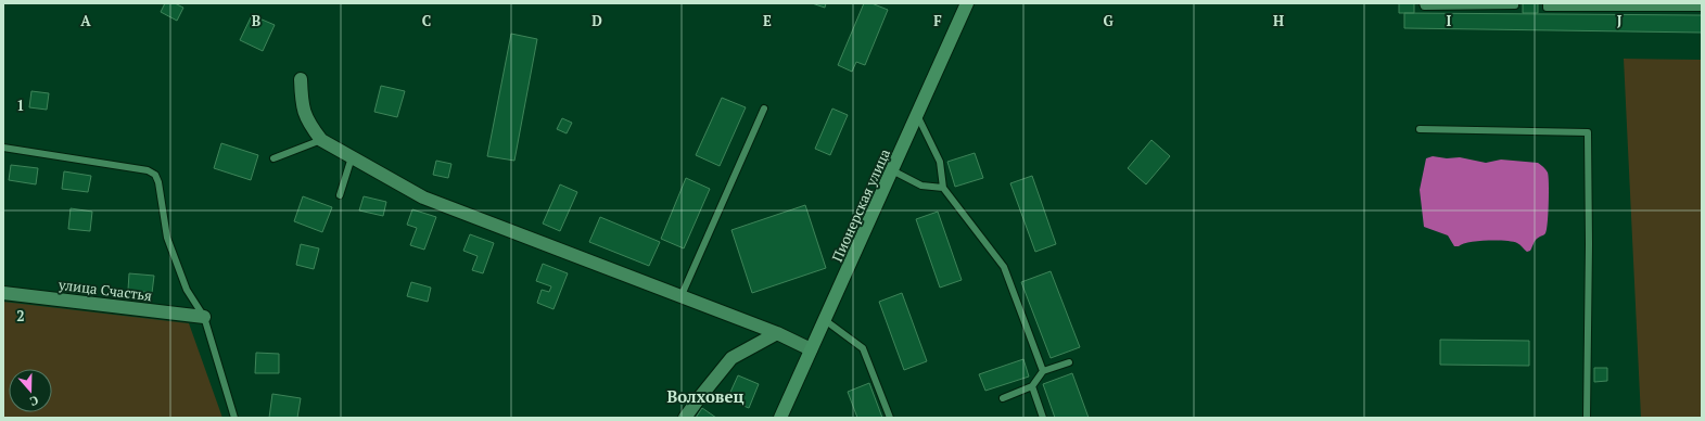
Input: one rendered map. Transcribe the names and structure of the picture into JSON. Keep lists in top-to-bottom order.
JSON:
{
  "streets": {
    "street": ["Пионерская улица", "улица Счастья"]
  },
  "districts": ["Волховец"],
  "north": "bottom",
  "grid": {
    "columns": [
      "A",
      "B",
      "C",
      "D",
      "E",
      "F",
      "G",
      "H",
      "I",
      "J"
    ],
    "rows": ["1", "2"]
  }
}
